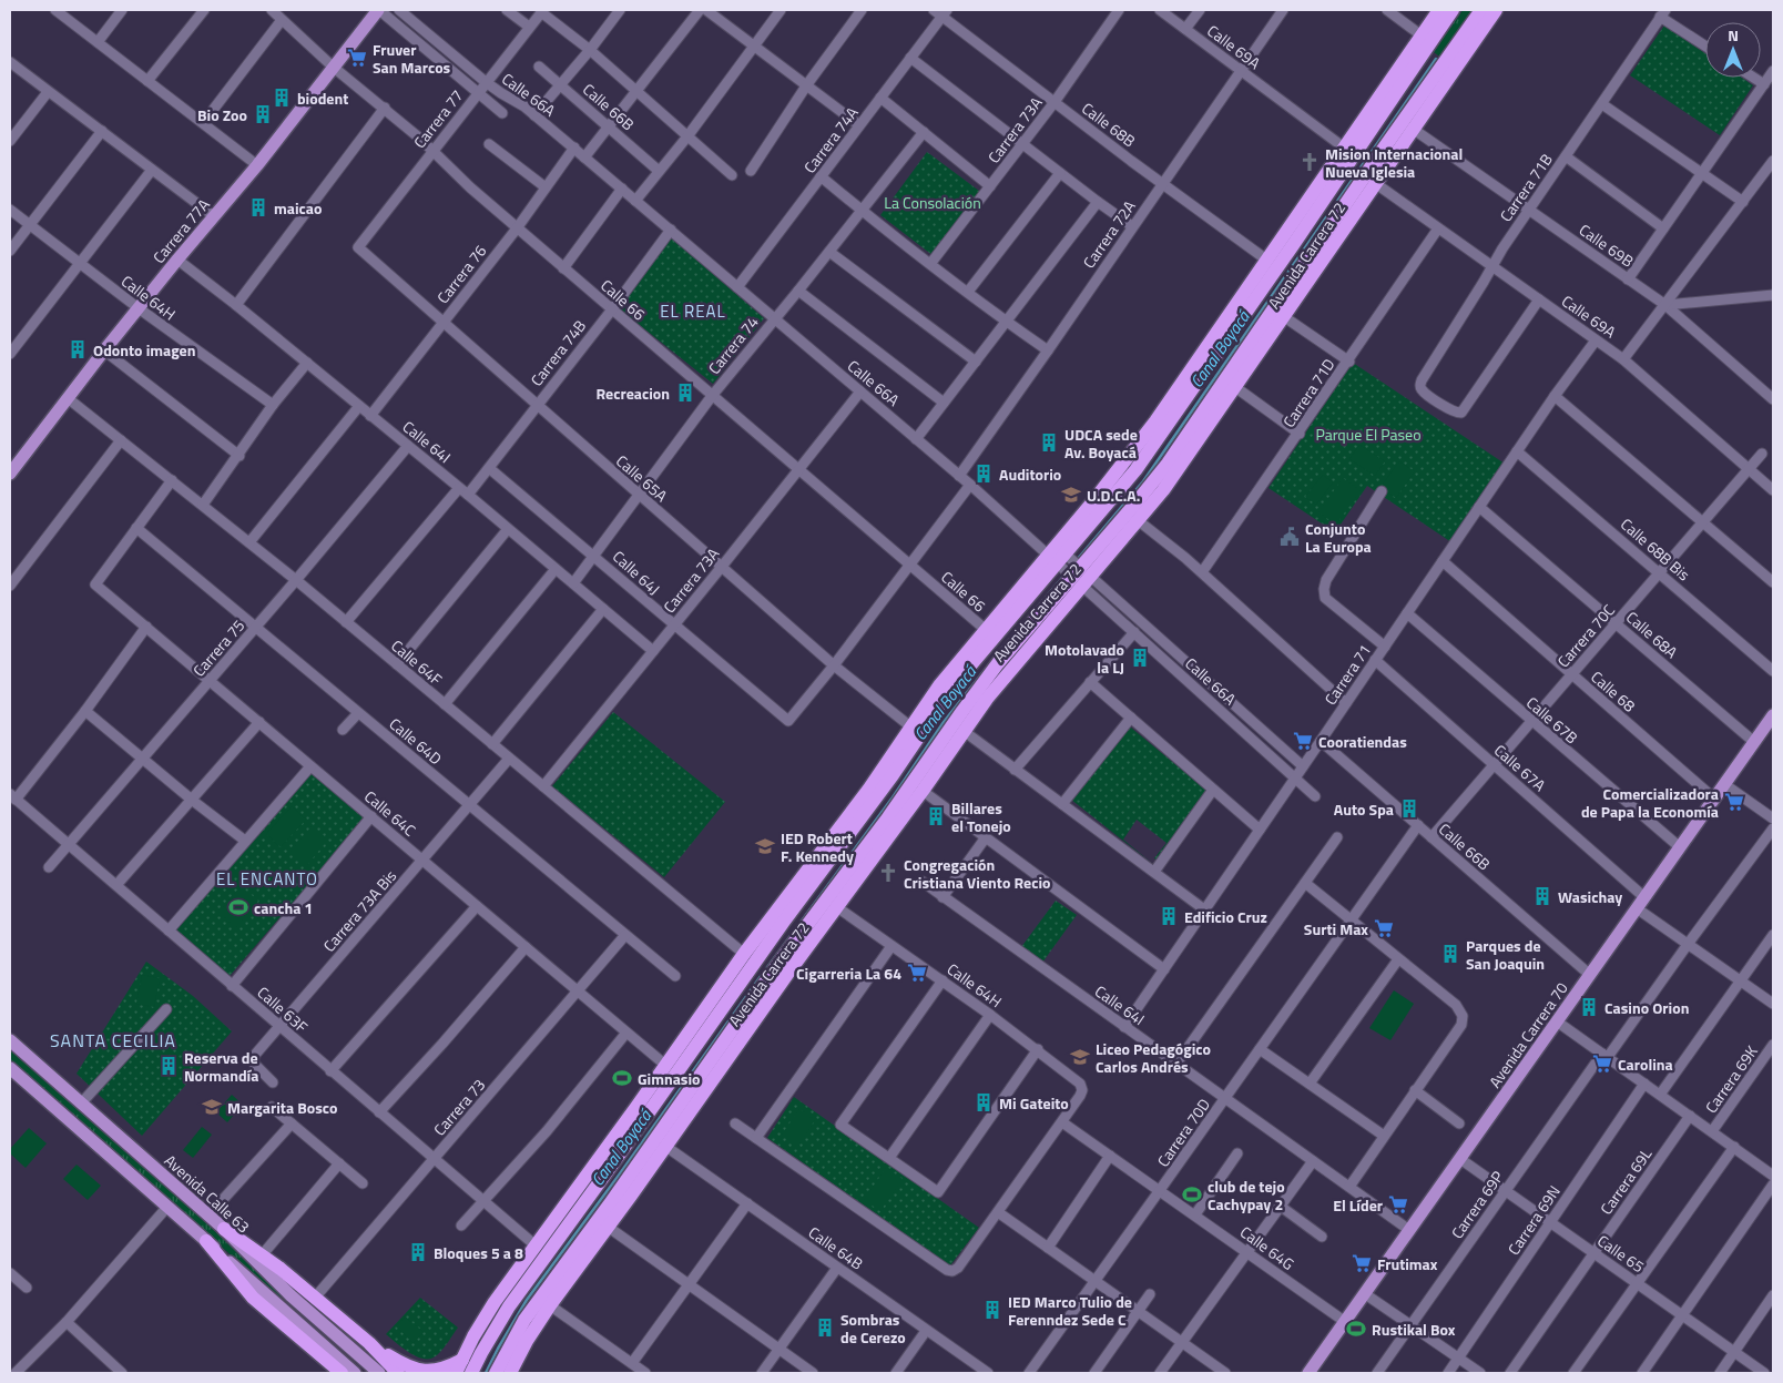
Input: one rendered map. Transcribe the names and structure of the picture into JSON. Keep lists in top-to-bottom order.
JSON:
{
  "streets": {
    "highway": ["Avenida Carrera 72"],
    "main road": ["Carrera 77A", "Avenida Carrera 70", "Avenida Calle 63"],
    "street": [
      "Calle 69A",
      "Calle 66A",
      "Calle 66B",
      "Carrera 77",
      "Calle 68B",
      "Carrera 73A",
      "Carrera 74A",
      "Carrera 71B",
      "Carrera 72A",
      "Calle 69B",
      "Carrera 76",
      "Calle 64H",
      "Calle 66",
      "Carrera 74",
      "Carrera 74B",
      "Carrera 71D",
      "Calle 64I",
      "Calle 65A",
      "Calle 68B Bis",
      "Calle 64J",
      "Calle 68A",
      "Carrera 70C",
      "Carrera 75",
      "Calle 64F",
      "Carrera 71",
      "Calle 68",
      "Calle 67B",
      "Calle 64D",
      "Calle 67A",
      "Calle 64C",
      "Carrera 73A Bis",
      "Calle 63F",
      "Carrera 69K",
      "Carrera 73",
      "Carrera 70D",
      "Carrera 69L",
      "Carrera 69P",
      "Carrera 69N",
      "Calle 64B",
      "Calle 64G",
      "Calle 65"
    ]
  },
  "crossings": [
    ["Calle 69A", "Carrera 71B"],
    ["Calle 69A", "Carrera 72A"],
    ["Calle 69A", "Avenida Carrera 72"],
    ["Calle 69A", "Carrera 71D"],
    ["Calle 69A", "Carrera 70C"],
    ["Calle 69A", "Carrera 71"],
    ["Calle 66A", "Carrera 77"],
    ["Calle 66A", "Carrera 73A"],
    ["Calle 66A", "Carrera 74A"],
    ["Calle 66A", "Carrera 77A"],
    ["Calle 66A", "Carrera 72A"],
    ["Calle 66A", "Avenida Carrera 72"],
    ["Calle 66A", "Carrera 76"],
    ["Calle 66A", "Carrera 74"],
    ["Calle 66A", "Carrera 74B"],
    ["Calle 66A", "Carrera 71"],
    ["Calle 66B", "Carrera 70C"],
    ["Calle 66B", "Carrera 71"],
    ["Calle 66B", "Avenida Carrera 70"],
    ["Calle 66B", "Carrera 70D"],
    ["Carrera 77", "Calle 66"],
    ["Carrera 77", "Calle 65A"],
    ["Calle 68B", "Carrera 73A"],
    ["Calle 68B", "Carrera 74A"],
    ["Calle 68B", "Carrera 72A"],
    ["Calle 68B", "Avenida Carrera 72"],
    ["Carrera 73A", "Calle 66"],
    ["Carrera 73A", "Calle 64I"],
    ["Carrera 73A", "Calle 65A"],
    ["Carrera 73A", "Calle 64J"],
    ["Carrera 73A", "Calle 64F"],
    ["Carrera 71B", "Calle 69B"],
    ["Carrera 77A", "Calle 64H"],
    ["Carrera 77A", "Calle 66"],
    ["Carrera 77A", "Calle 64I"],
    ["Carrera 77A", "Calle 64F"],
    ["Calle 69B", "Avenida Carrera 72"],
    ["Avenida Carrera 72", "Calle 64H"],
    ["Avenida Carrera 72", "Calle 66"],
    ["Avenida Carrera 72", "Calle 65A"],
    ["Avenida Carrera 72", "Calle 64F"],
    ["Avenida Carrera 72", "Calle 64C"],
    ["Avenida Carrera 72", "Calle 63F"],
    ["Avenida Carrera 72", "Calle 64B"],
    ["Carrera 76", "Calle 66"],
    ["Carrera 76", "Calle 64I"],
    ["Carrera 76", "Calle 65A"],
    ["Calle 64H", "Calle 64G"],
    ["Calle 66", "Carrera 74"],
    ["Calle 66", "Carrera 74B"],
    ["Carrera 74", "Calle 64I"],
    ["Carrera 74", "Calle 65A"],
    ["Carrera 74", "Calle 64J"],
    ["Carrera 74B", "Calle 64I"],
    ["Carrera 74B", "Calle 65A"],
    ["Carrera 74B", "Calle 64J"],
    ["Calle 64I", "Carrera 75"],
    ["Calle 64I", "Carrera 71"],
    ["Calle 64I", "Avenida Carrera 70"],
    ["Calle 64I", "Carrera 70D"],
    ["Calle 65A", "Calle 64J"],
    ["Calle 68B Bis", "Carrera 70C"],
    ["Calle 68B Bis", "Carrera 71"],
    ["Calle 68A", "Carrera 70C"],
    ["Calle 68A", "Carrera 71"],
    ["Calle 68A", "Avenida Carrera 70"],
    ["Carrera 70C", "Calle 68"],
    ["Carrera 70C", "Calle 67B"],
    ["Carrera 70C", "Calle 67A"],
    ["Carrera 75", "Calle 64F"],
    ["Carrera 75", "Calle 64D"],
    ["Carrera 75", "Calle 64C"],
    ["Carrera 75", "Calle 63F"],
    ["Calle 64F", "Carrera 73A Bis"],
    ["Carrera 71", "Calle 68"],
    ["Carrera 71", "Calle 67B"],
    ["Carrera 71", "Calle 67A"],
    ["Calle 68", "Avenida Carrera 70"],
    ["Calle 67B", "Avenida Carrera 70"],
    ["Calle 64D", "Calle 64C"],
    ["Calle 64D", "Carrera 73A Bis"],
    ["Calle 64D", "Carrera 73"],
    ["Calle 67A", "Avenida Carrera 70"],
    ["Calle 67A", "Carrera 69P"],
    ["Calle 64C", "Carrera 73A Bis"],
    ["Calle 64C", "Carrera 73"],
    ["Carrera 73A Bis", "Calle 63F"],
    ["Calle 63F", "Carrera 73"],
    ["Avenida Carrera 70", "Calle 64G"],
    ["Avenida Carrera 70", "Calle 65"],
    ["Carrera 70D", "Calle 64G"],
    ["Carrera 69L", "Calle 65"],
    ["Carrera 69P", "Calle 65"],
    ["Carrera 69N", "Calle 65"]
  ],
  "districts": ["EL REAL", "EL ENCANTO", "SANTA CECILIA"],
  "water": ["Canal Boyacá"],
  "parks": ["La Consolación", "Parque El Paseo"],
  "places": {
    "supermarket": [
      "Fruver San Marcos",
      "Cooratiendas",
      "Comercializadora de Papa la Economía",
      "Surti Max",
      "Cigarreria La 64",
      "Carolina",
      "El Líder",
      "Frutimax"
    ],
    "building": [
      "biodent",
      "Bio Zoo",
      "maicao",
      "Odonto imagen",
      "Recreacion",
      "UDCA sede Av. Boyacá",
      "Auditorio",
      "Motolavado la LJ",
      "Auto Spa",
      "Billares el Tonejo",
      "Wasichay",
      "Edificio Cruz",
      "Parques de San Joaquin",
      "Casino Orion",
      "Reserva de Normandía",
      "Mi Gateito",
      "Bloques 5 a 8",
      "IED Marco Tulio de Ferenndez Sede C",
      "Sombras de Cerezo"
    ],
    "church": ["Mision Internacional Nueva Iglesia", "Congregación Cristiana Viento Recio"],
    "school or university": [
      "U.D.C.A.",
      "IED Robert F. Kennedy",
      "Liceo Pedagógico Carlos Andrés",
      "Margarita Bosco"
    ],
    "public building": ["Conjunto La Europa"],
    "sports": [
      "cancha 1",
      "Gimnasio",
      "club de tejo Cachypay 2",
      "Rustikal Box"
    ]
  },
  "north": "top"
}
